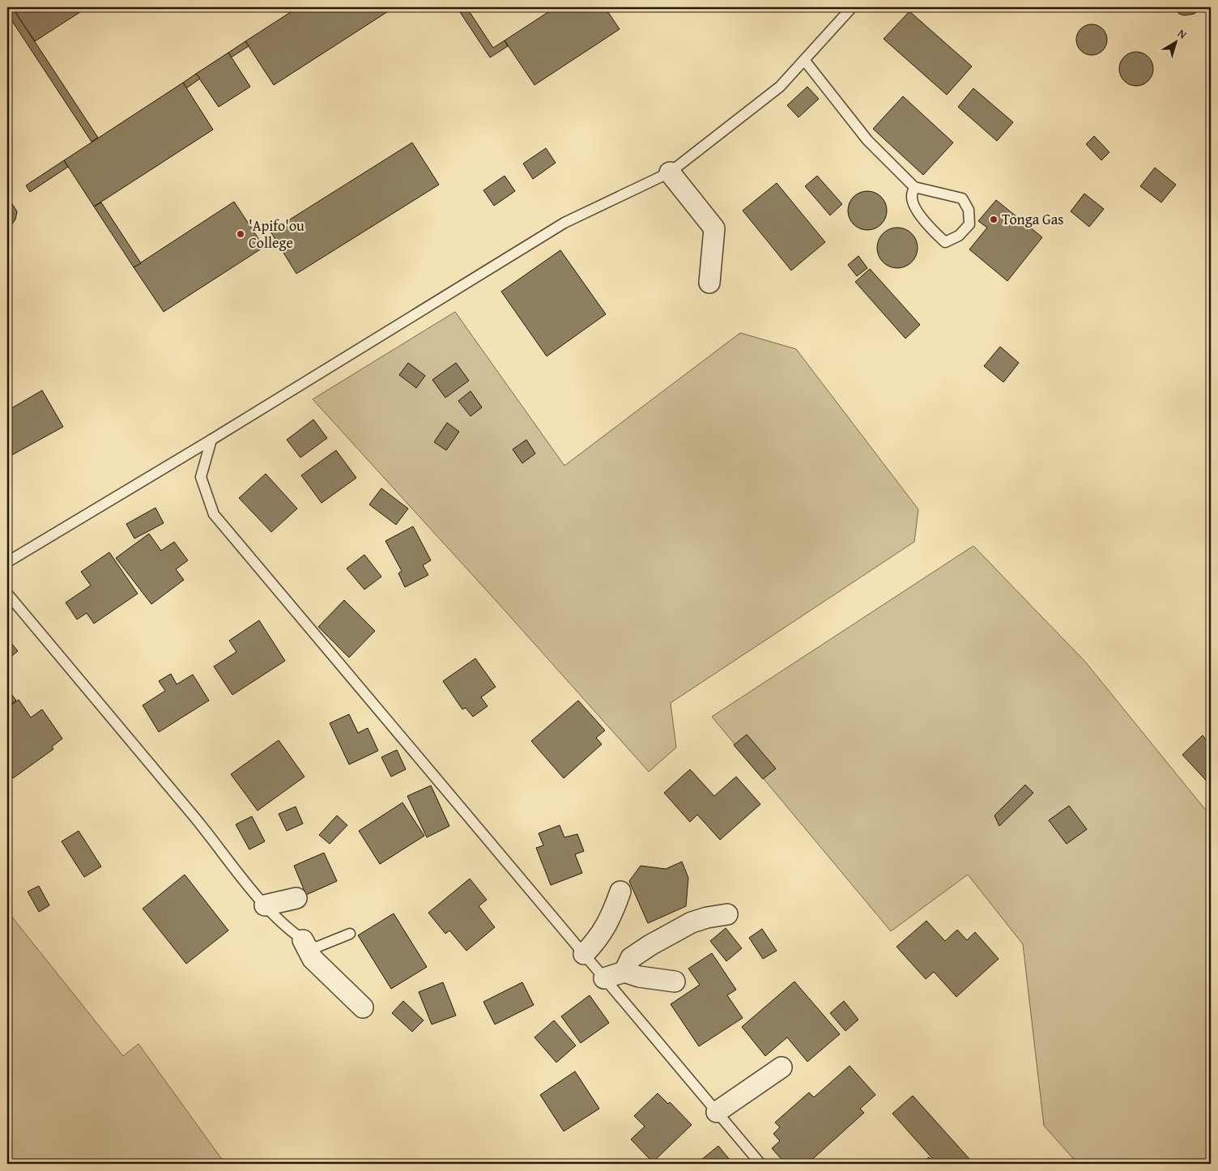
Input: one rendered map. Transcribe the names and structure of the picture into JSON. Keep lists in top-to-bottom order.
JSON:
{
  "places": ["Tonga Gas", "'Apifo'ou College"],
  "north": "top right"
}
